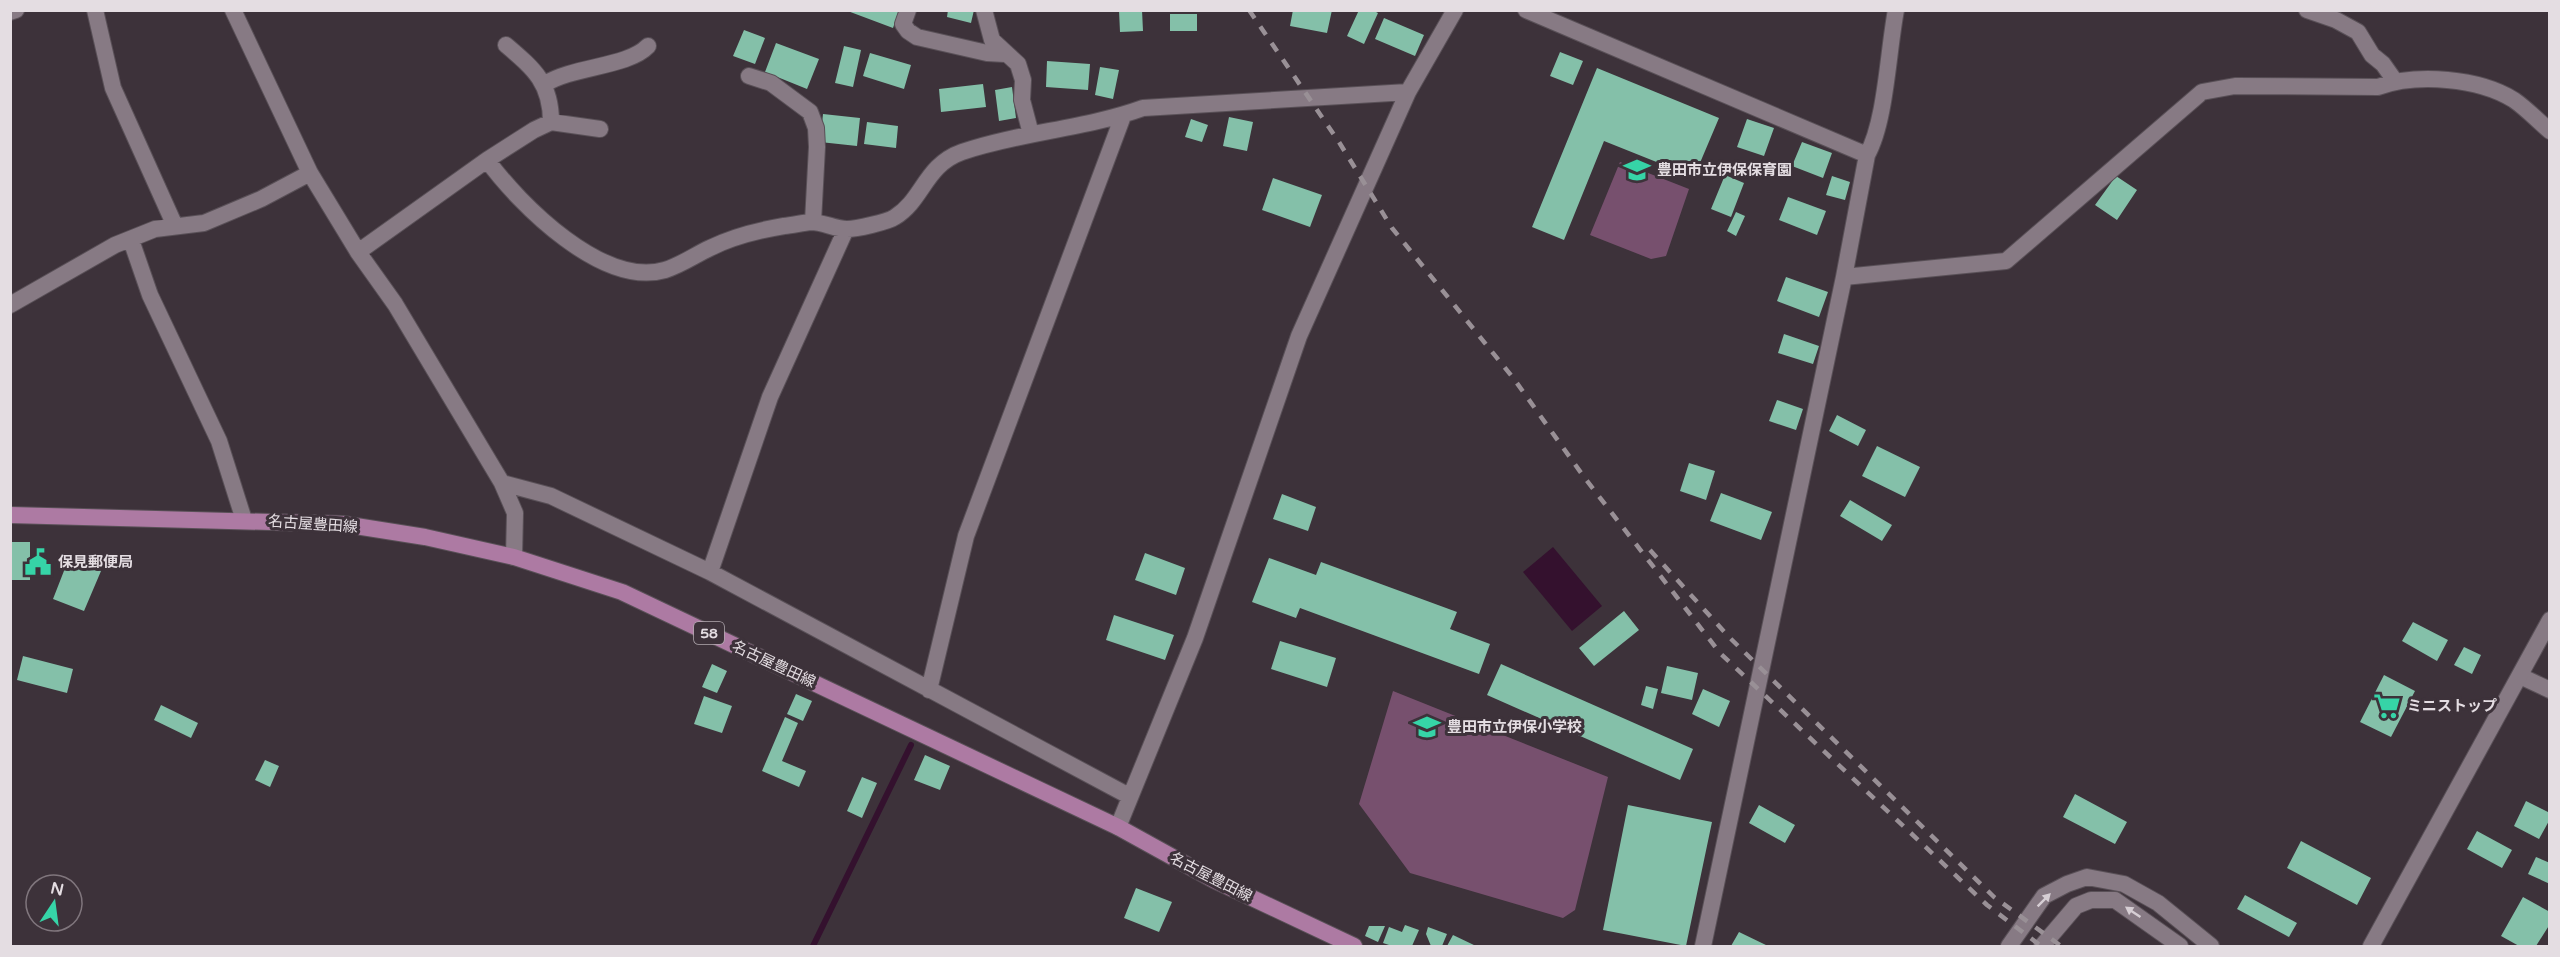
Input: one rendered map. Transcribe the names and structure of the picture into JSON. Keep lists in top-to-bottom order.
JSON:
{
  "streets": {
    "main road": ["名古屋豊田線", "58"]
  },
  "places": {
    "school or university": ["豊田市立伊保保育園", "豊田市立伊保小学校"],
    "public building": ["保見郵便局"],
    "supermarket": ["ミニストップ"]
  },
  "north": "top"
}
